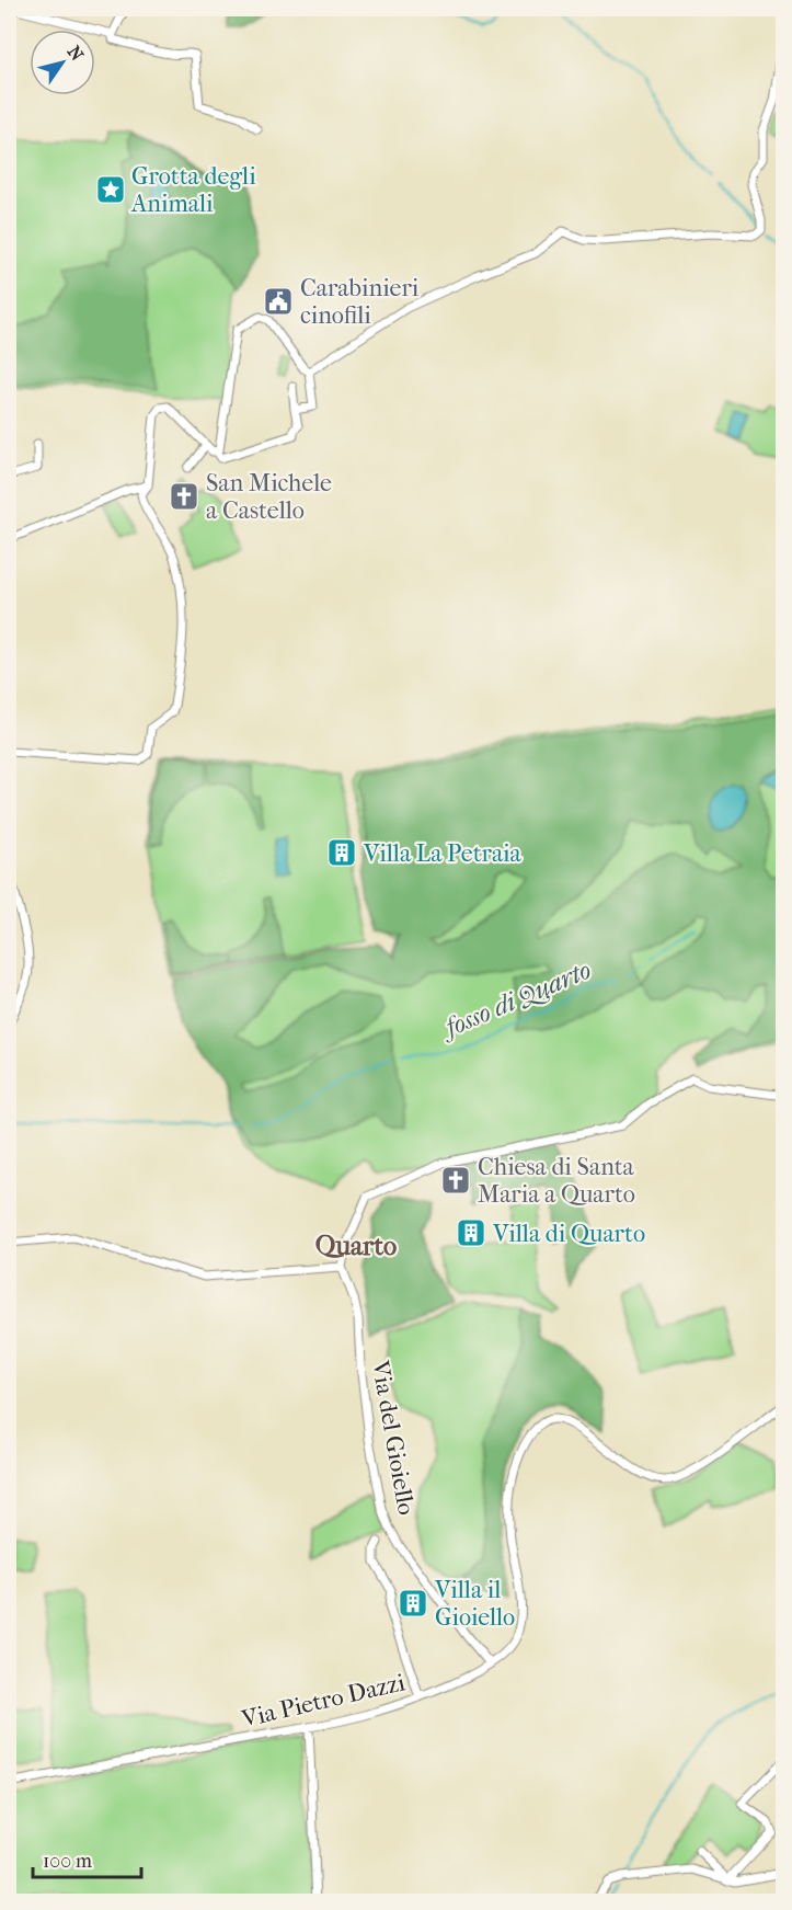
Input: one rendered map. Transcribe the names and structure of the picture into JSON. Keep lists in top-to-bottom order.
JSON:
{
  "streets": {
    "street": ["Via del Gioiello", "Via Pietro Dazzi"]
  },
  "crossings": [
    ["Via del Gioiello", "Via Pietro Dazzi"]
  ],
  "districts": ["Quarto"],
  "water": ["fosso di Quarto"],
  "places": {
    "place": ["Grotta degli Animali"],
    "public building": ["Carabinieri cinofili"],
    "church": ["San Michele a Castello", "Chiesa di Santa Maria a Quarto"],
    "building": ["Villa La Petraia", "Villa di Quarto", "Villa il Gioiello"]
  },
  "scale_bar": "100 m",
  "north": "top right"
}
